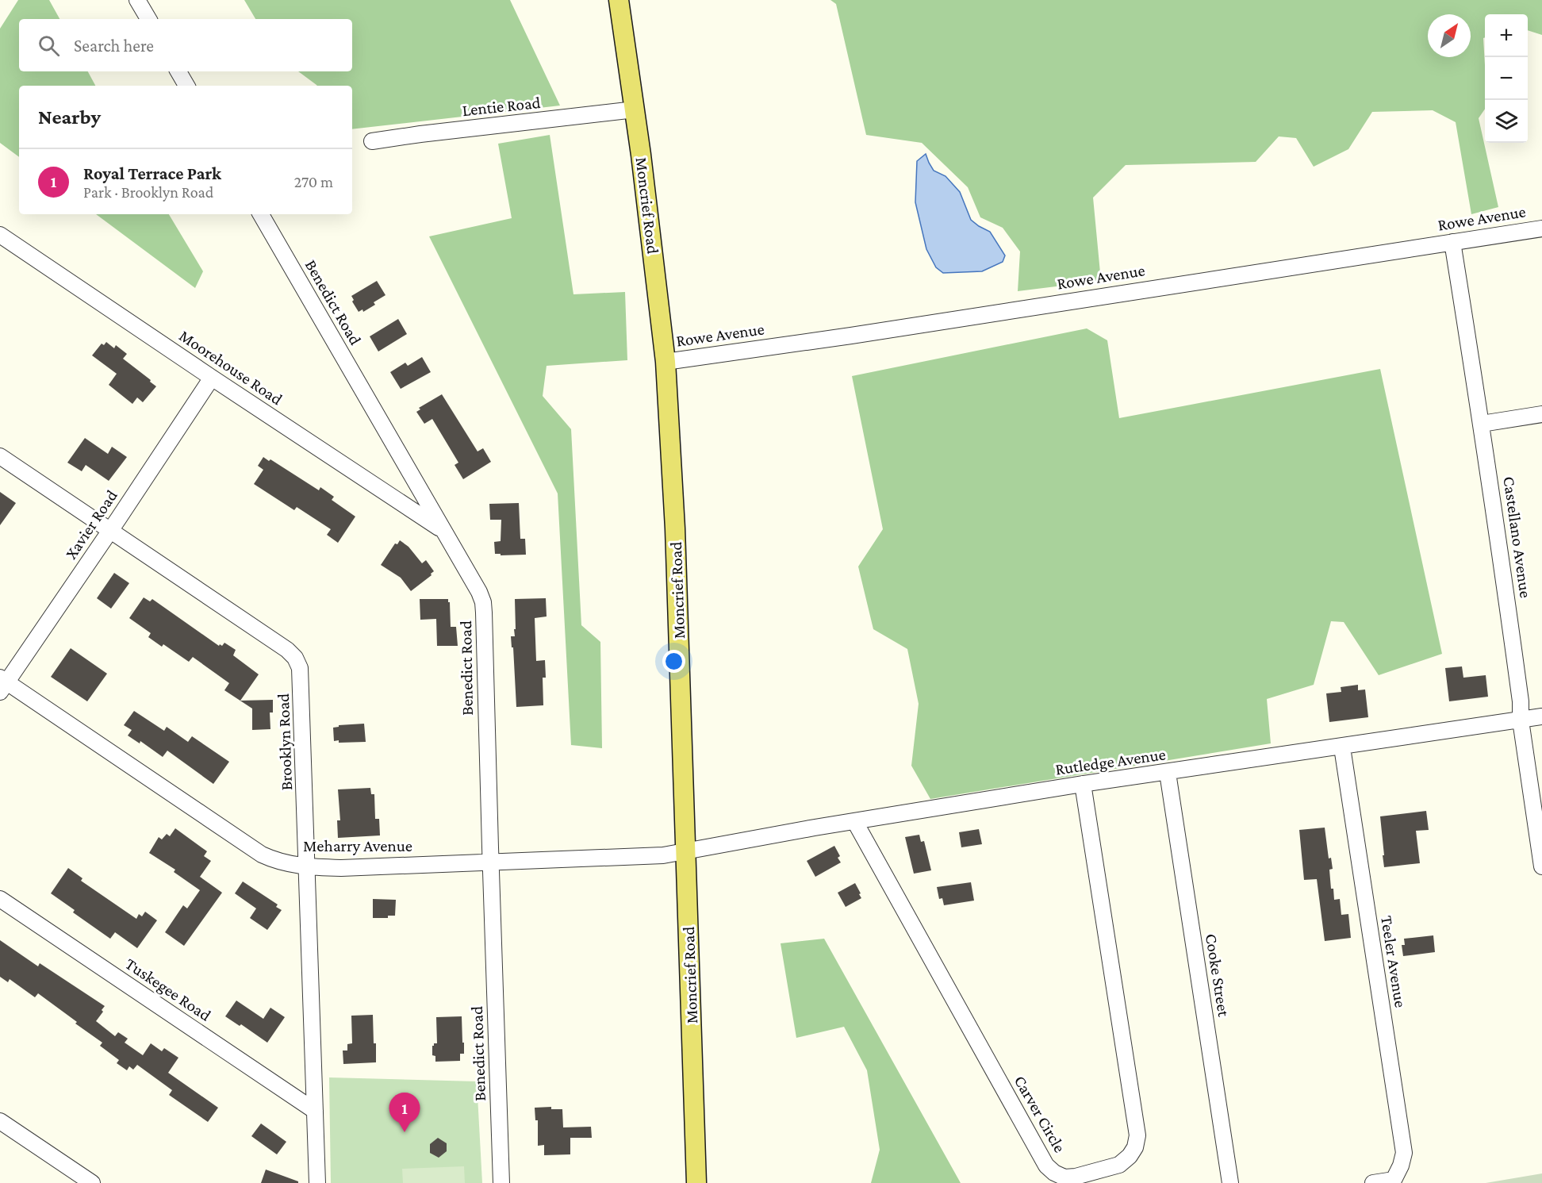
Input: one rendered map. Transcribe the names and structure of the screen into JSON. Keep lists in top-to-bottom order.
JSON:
{
  "streets": {
    "main road": ["Moncrief Road"],
    "street": [
      "Lentie Road",
      "Rowe Avenue",
      "Benedict Road",
      "Moorehouse Road",
      "Xavier Road",
      "Castellano Avenue",
      "Brooklyn Road",
      "Rutledge Avenue",
      "Meharry Avenue",
      "Teeler Avenue",
      "Cooke Street",
      "Tuskegee Road",
      "Carver Circle"
    ]
  },
  "crossings": [
    ["Lentie Road", "Moncrief Road"],
    ["Moncrief Road", "Rowe Avenue"],
    ["Moncrief Road", "Rutledge Avenue"],
    ["Moncrief Road", "Meharry Avenue"],
    ["Rowe Avenue", "Castellano Avenue"],
    ["Benedict Road", "Moorehouse Road"],
    ["Benedict Road", "Meharry Avenue"],
    ["Moorehouse Road", "Xavier Road"],
    ["Xavier Road", "Brooklyn Road"],
    ["Xavier Road", "Meharry Avenue"],
    ["Castellano Avenue", "Rutledge Avenue"],
    ["Brooklyn Road", "Meharry Avenue"],
    ["Brooklyn Road", "Tuskegee Road"],
    ["Rutledge Avenue", "Meharry Avenue"],
    ["Rutledge Avenue", "Teeler Avenue"],
    ["Rutledge Avenue", "Cooke Street"],
    ["Rutledge Avenue", "Carver Circle"]
  ],
  "north": "top right",
  "page": {
    "map_buttons": ["+", "−"],
    "search": "Search here",
    "heading": "Nearby",
    "list": [
      {
        "mark": "1",
        "name": "Royal Terrace Park",
        "note": "Park · Brooklyn Road",
        "value": "270 m"
      }
    ],
    "pins": "1"
  }
}
